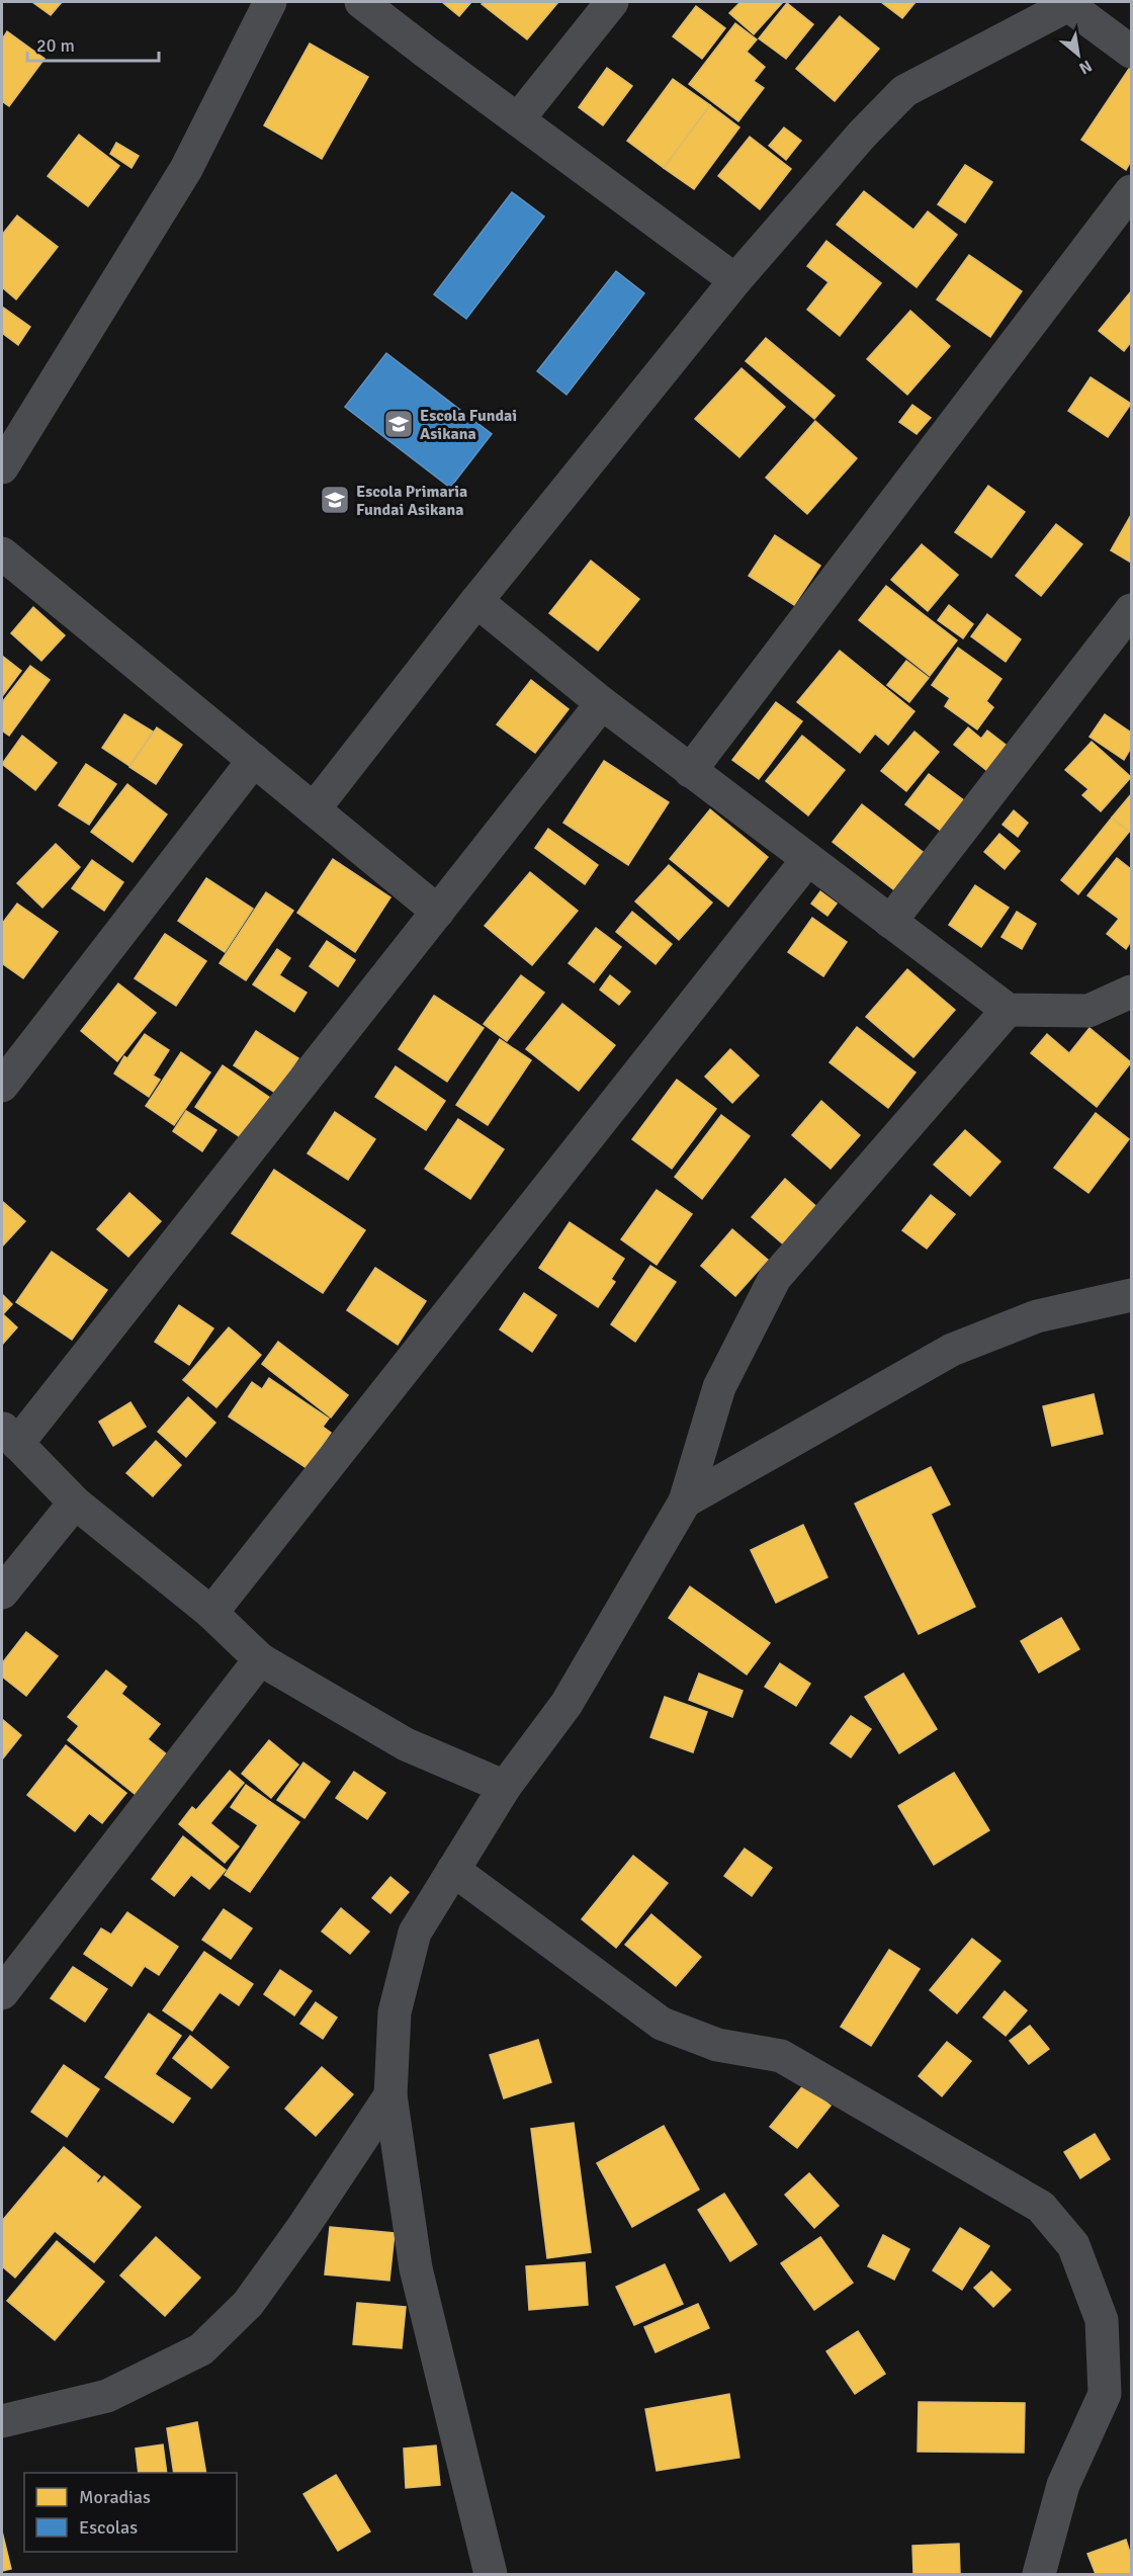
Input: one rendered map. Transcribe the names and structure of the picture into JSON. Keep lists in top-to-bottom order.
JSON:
{
  "places": {
    "school or university": ["Escola Fundai Asikana", "Escola Primaria Fundai Asikana"]
  },
  "legend": ["Moradias", "Escolas"],
  "scale_bar": "20 m",
  "north": "bottom right"
}
